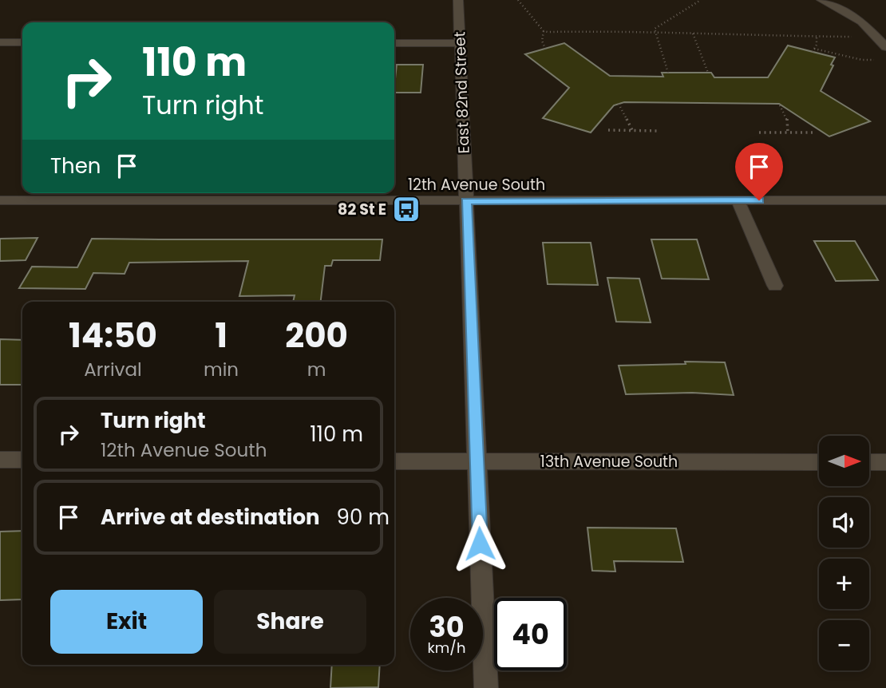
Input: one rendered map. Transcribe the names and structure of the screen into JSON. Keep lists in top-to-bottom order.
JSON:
{
  "streets": {
    "street": ["East 82nd Street", "12th Avenue South", "13th Avenue South"]
  },
  "crossings": [
    ["East 82nd Street", "12th Avenue South"],
    ["East 82nd Street", "13th Avenue South"]
  ],
  "places": {
    "bus stop": ["82 St E"]
  },
  "north": "right",
  "page": {
    "turn": ["110 m", "Turn right"],
    "then": "Then",
    "eta": [
      "14:50",
      "Arrival",
      "1",
      "min",
      "200",
      "m"
    ],
    "list": [
      {
        "name": "Turn right",
        "note": "12th Avenue South",
        "value": "110 m"
      },
      {
        "name": "Arrive at destination",
        "value": "90 m"
      }
    ],
    "map_buttons": ["+", "−"],
    "buttons": ["Exit", "Share"],
    "speed": "30 km/h",
    "limit": "40"
  }
}
